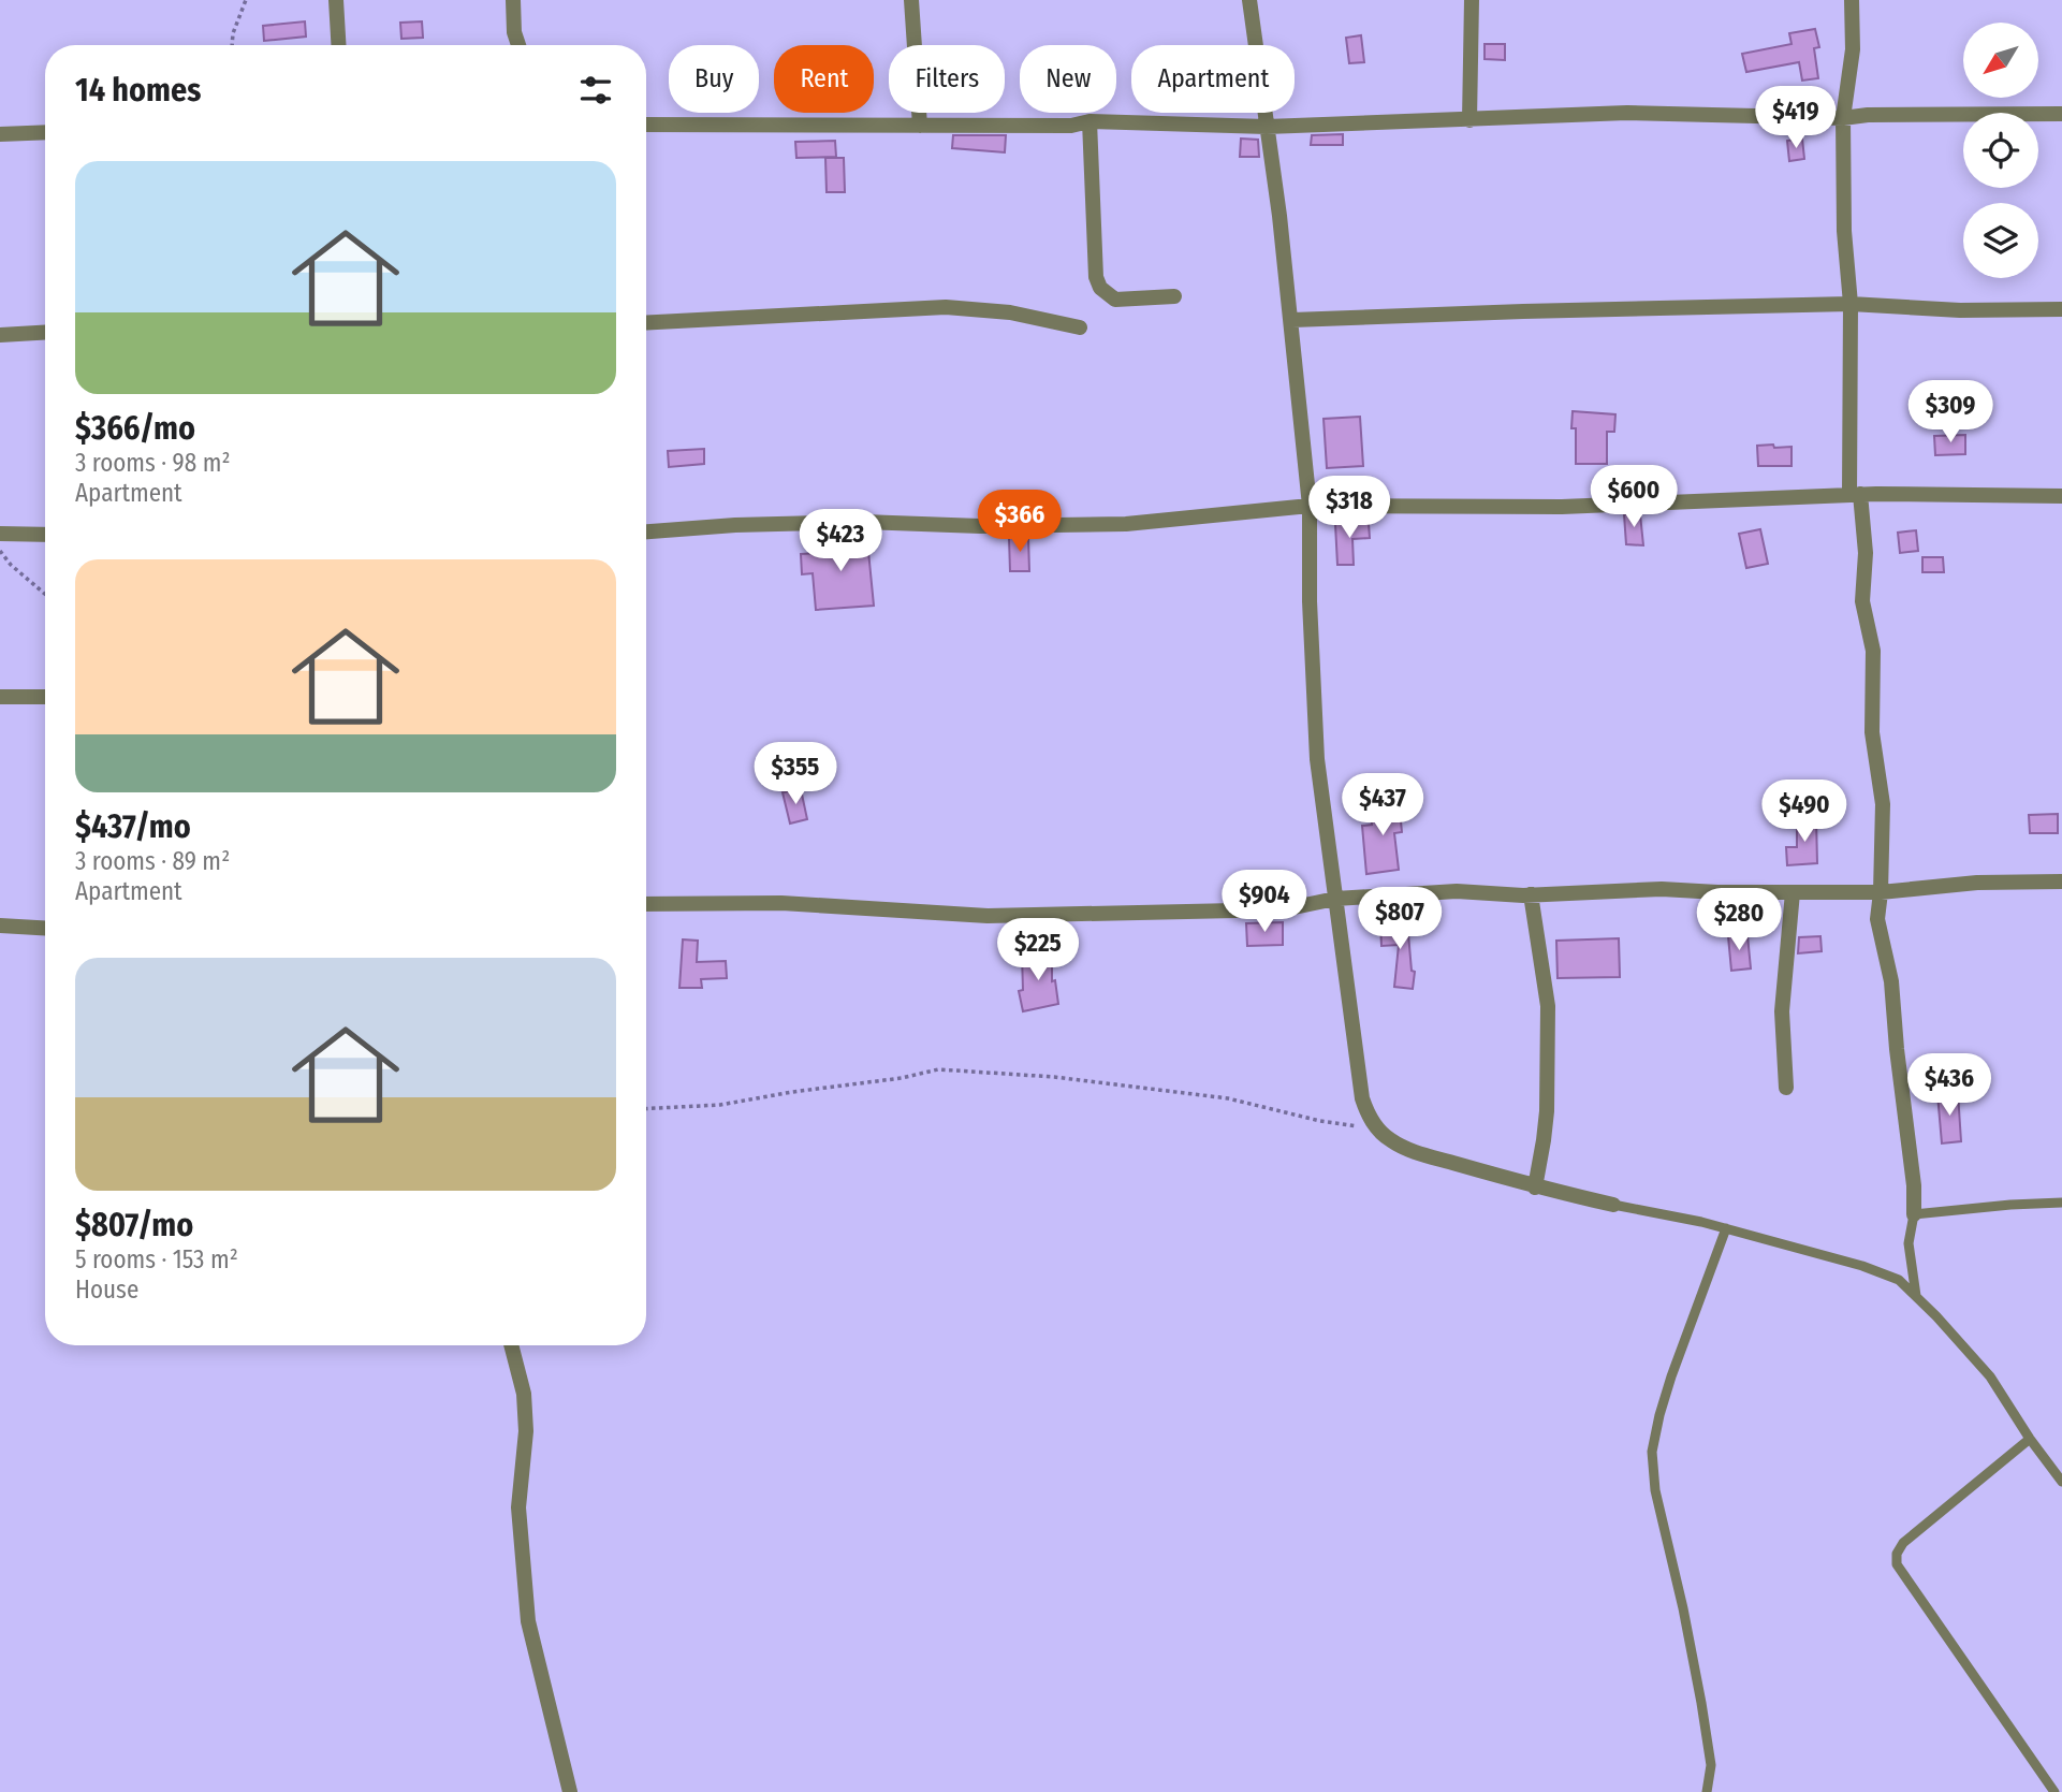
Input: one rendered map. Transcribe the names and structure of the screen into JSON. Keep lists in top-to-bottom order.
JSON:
{
  "north": "bottom left",
  "page": {
    "chip": [
      "Buy",
      "Rent",
      "Filters",
      "New",
      "Apartment"
    ],
    "heading": "14 homes",
    "price": [
      "$419",
      "$309",
      "$600",
      "$318",
      "$366",
      "$423",
      "$355",
      "$437",
      "$490",
      "$904",
      "$807",
      "$280",
      "$225",
      "$436"
    ],
    "list": [
      {
        "name": "$366/mo",
        "note": "3 rooms · 98 m² · Apartment"
      },
      {
        "name": "$437/mo",
        "note": "3 rooms · 89 m² · Apartment"
      },
      {
        "name": "$807/mo",
        "note": "5 rooms · 153 m² · House"
      }
    ]
  }
}
